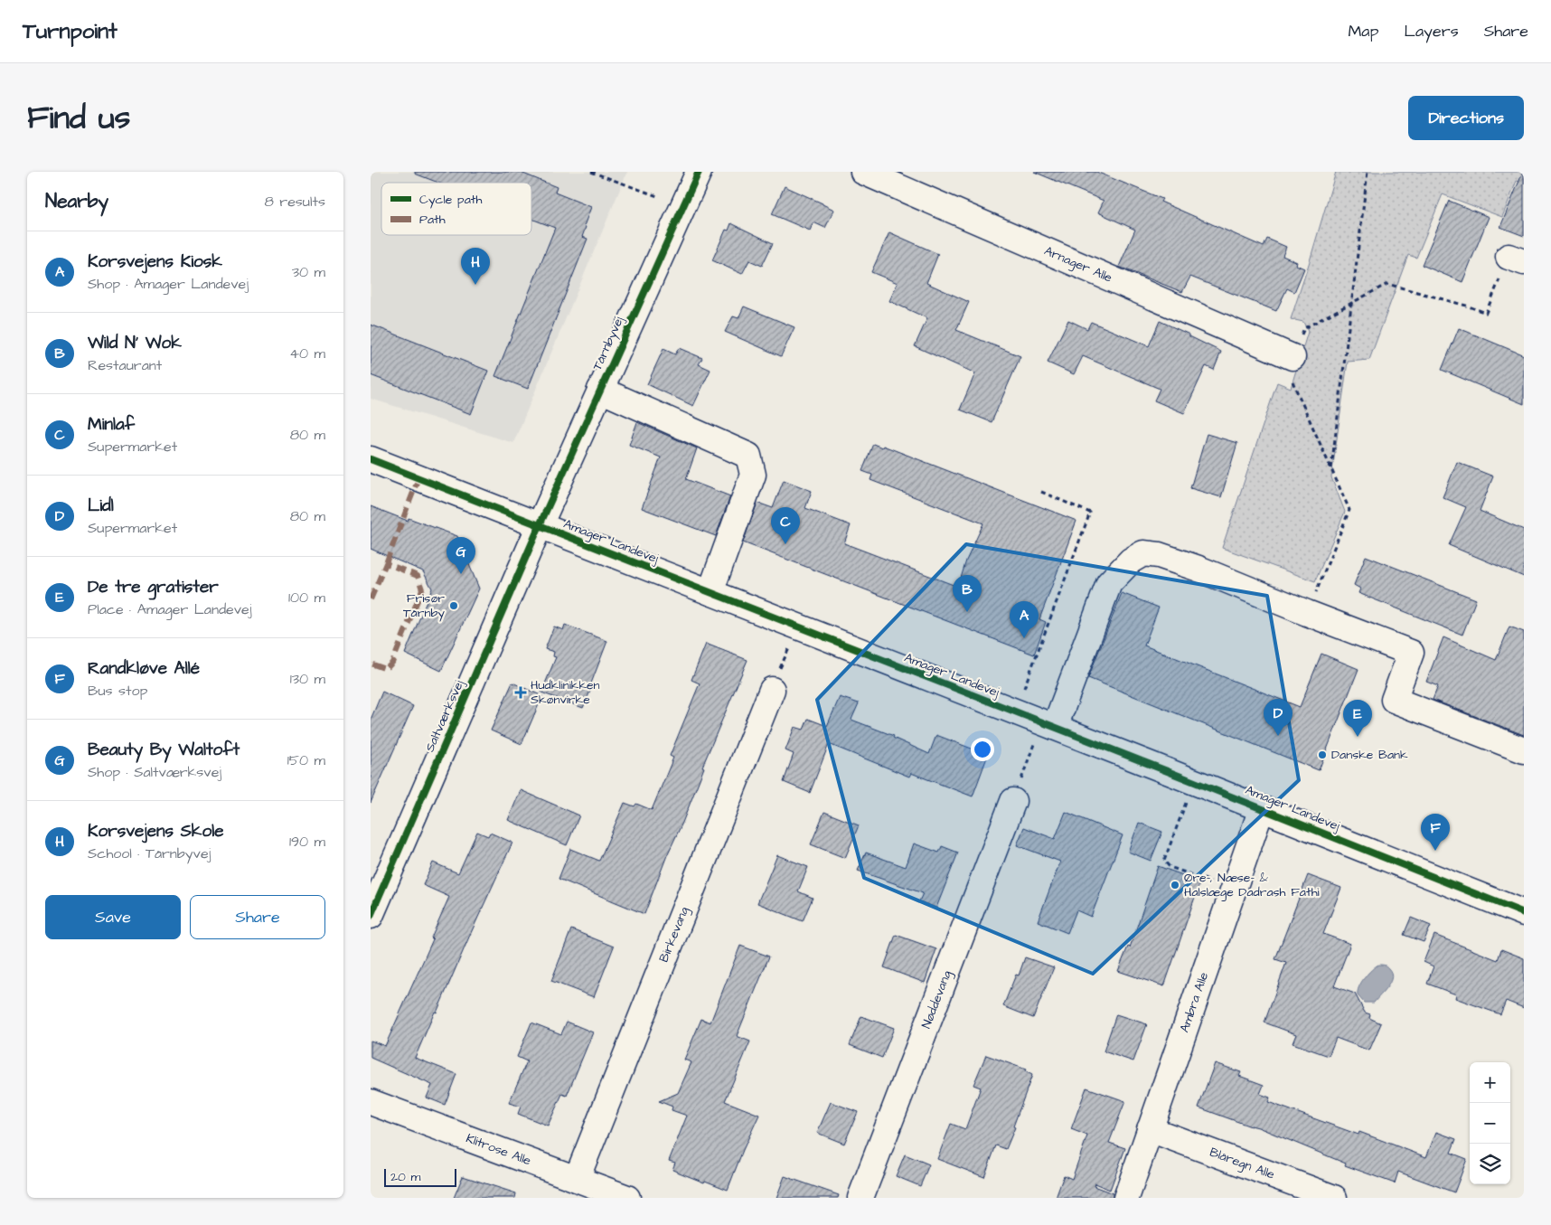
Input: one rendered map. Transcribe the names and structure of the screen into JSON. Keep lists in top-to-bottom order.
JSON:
{
  "streets": {
    "street": [
      "Arnager Alle",
      "Tårnbyvej",
      "Amager Landevej",
      "Saltværksvej",
      "Birkevang",
      "Nøddevang",
      "Ambra Alle",
      "Klitrose Alle",
      "Blåregn Alle"
    ]
  },
  "crossings": [
    ["Tårnbyvej", "Amager Landevej"],
    ["Tårnbyvej", "Saltværksvej"],
    ["Amager Landevej", "Saltværksvej"],
    ["Amager Landevej", "Ambra Alle"],
    ["Birkevang", "Klitrose Alle"],
    ["Ambra Alle", "Blåregn Alle"]
  ],
  "places": {
    "other": ["Frisør Tårnby", "Danske Bank", "Øre-, Næse- & Halslæge Dadrash Fathi"],
    "health": ["Hudklinikken Skønvirke"]
  },
  "legend": ["Cycle path", "Path"],
  "scale_bar": "20 m",
  "page": {
    "header": "Turnpoint",
    "nav": ["Map", "Layers", "Share"],
    "title": "Find us",
    "buttons": [
      "Directions",
      ["Save", "Share"]
    ],
    "heading": ["Nearby", "8 results"],
    "list": [
      {
        "mark": "A",
        "name": "Korsvejens Kiosk",
        "note": "Shop · Amager Landevej",
        "value": "30 m"
      },
      {
        "mark": "B",
        "name": "Wild N' Wok",
        "note": "Restaurant",
        "value": "40 m"
      },
      {
        "mark": "C",
        "name": "Minlaf",
        "note": "Supermarket",
        "value": "80 m"
      },
      {
        "mark": "D",
        "name": "Lidl",
        "note": "Supermarket",
        "value": "80 m"
      },
      {
        "mark": "E",
        "name": "De tre gratister",
        "note": "Place · Amager Landevej",
        "value": "100 m"
      },
      {
        "mark": "F",
        "name": "Randkløve Allé",
        "note": "Bus stop",
        "value": "130 m"
      },
      {
        "mark": "G",
        "name": "Beauty By Waltoft",
        "note": "Shop · Saltværksvej",
        "value": "150 m"
      },
      {
        "mark": "H",
        "name": "Korsvejens Skole",
        "note": "School · Tårnbyvej",
        "value": "190 m"
      }
    ],
    "pins": [
      "H",
      "C",
      "G",
      "B",
      "A",
      "D",
      "E",
      "F"
    ],
    "map_buttons": ["+", "−"],
    "scale": "20 m"
  }
}
